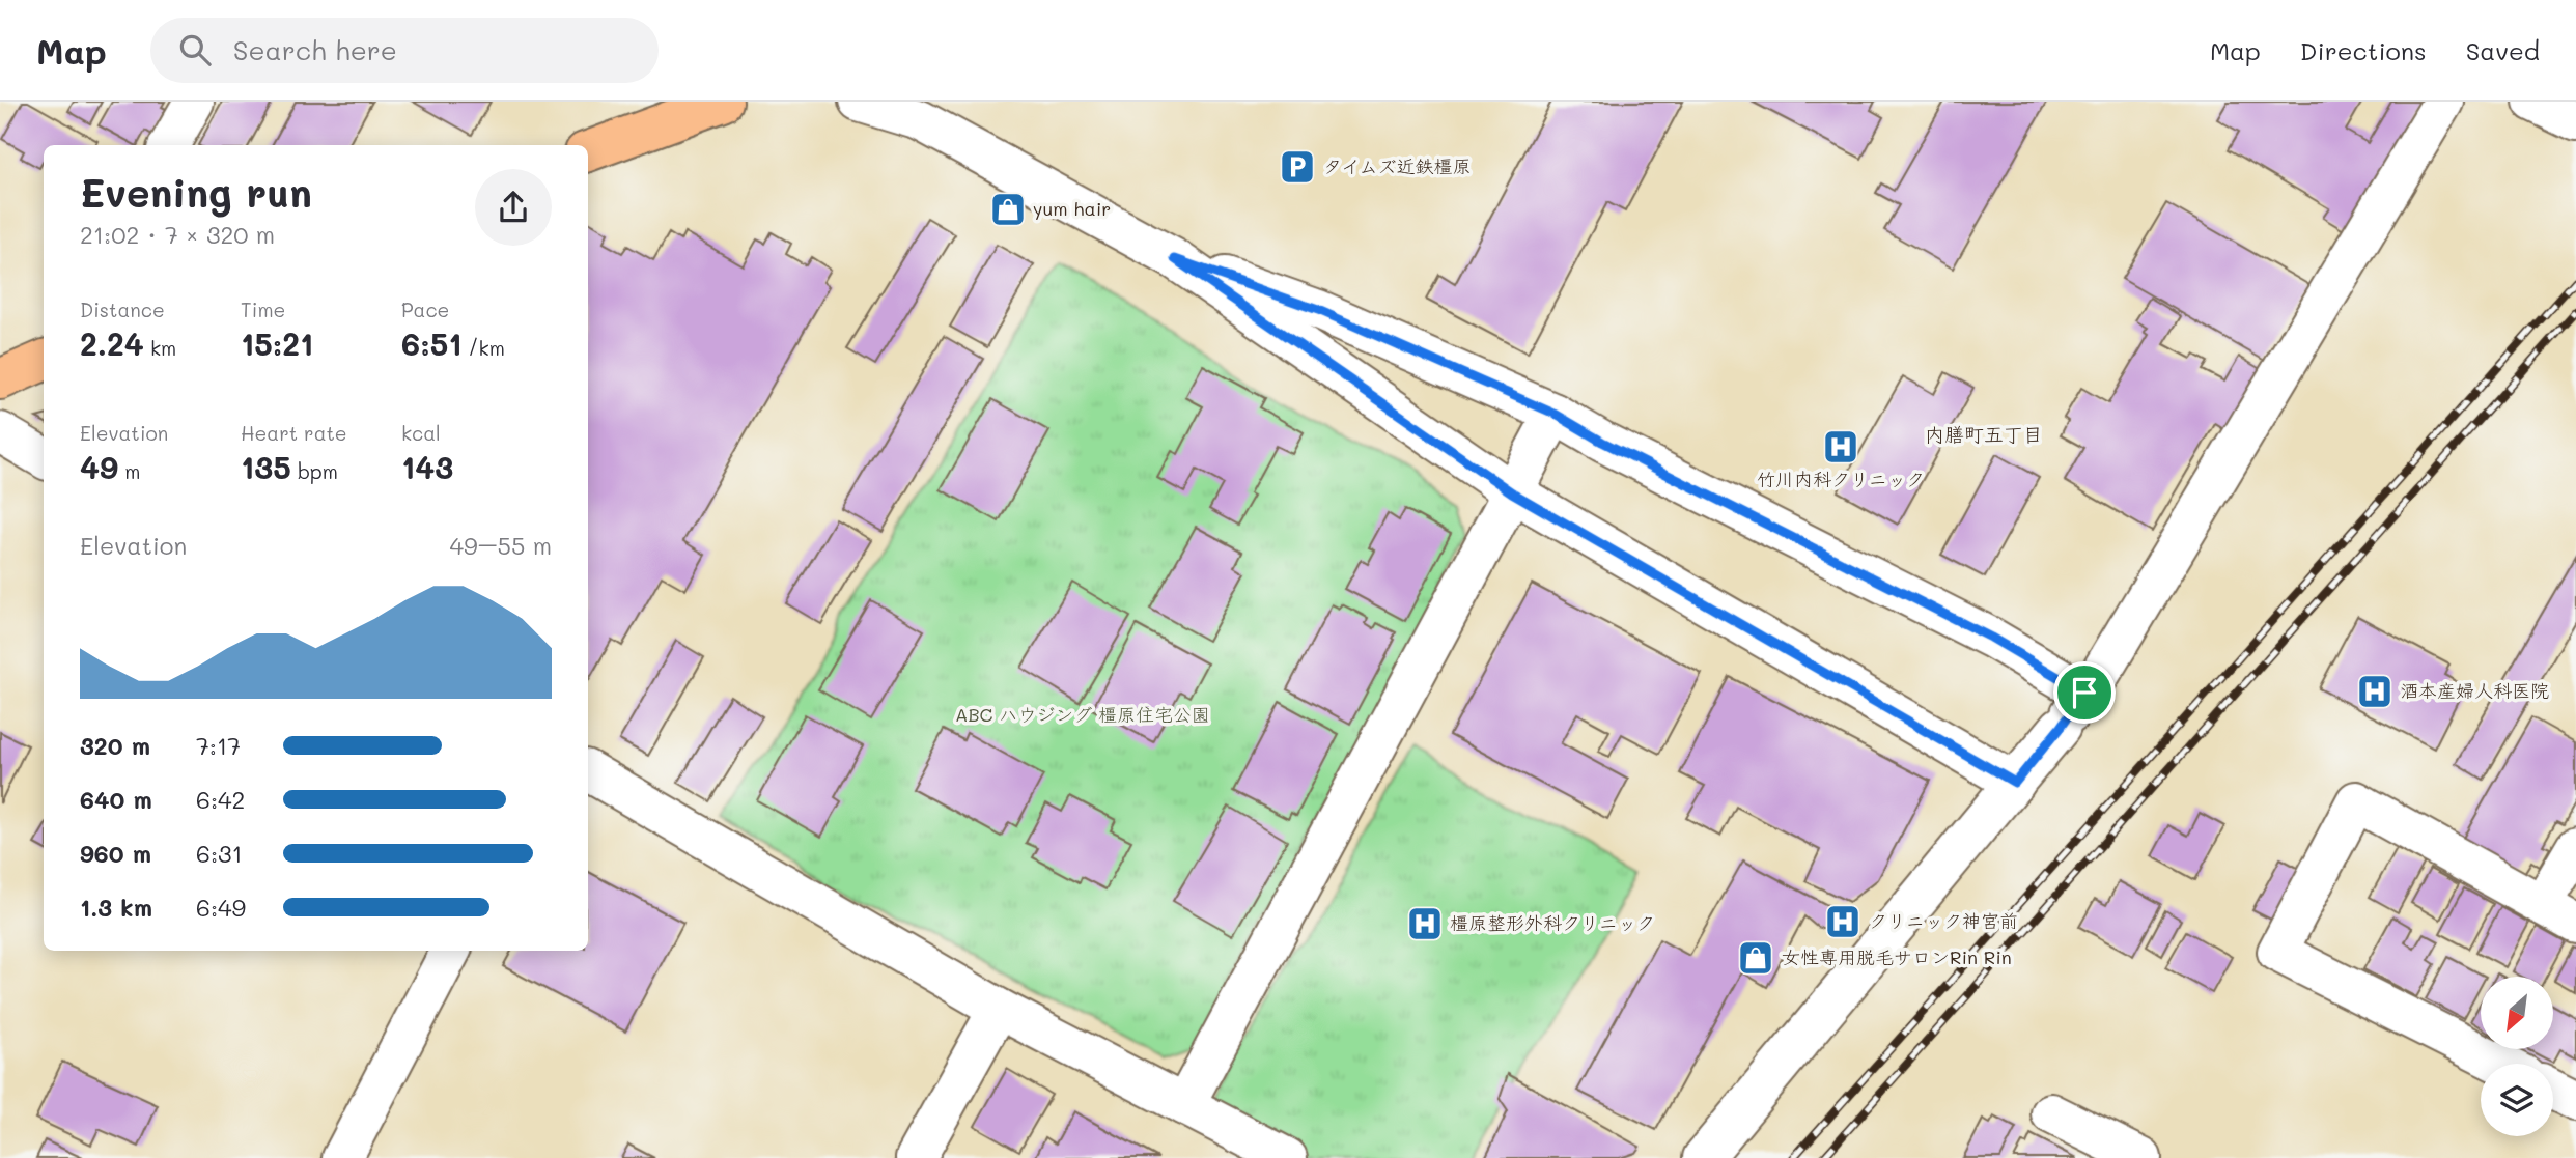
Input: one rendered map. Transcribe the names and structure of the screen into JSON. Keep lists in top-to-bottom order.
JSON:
{
  "districts": ["内膳町五丁目"],
  "parks": ["ABC ハウジング 橿原住宅公園"],
  "places": {
    "parking": ["タイムズ近鉄橿原"],
    "shop": ["yum hair", "女性専用脱毛サロンRin Rin"],
    "hospital": [
      "竹川内科クリニック",
      "酒本産婦人科医院",
      "クリニック神宮前",
      "橿原整形外科クリニック"
    ]
  },
  "north": "bottom left",
  "page": {
    "header": "Map",
    "search": "Search here",
    "nav": ["Map", "Directions", "Saved"],
    "heading": ["Evening run", "21:02 · 7 × 320 m"],
    "stats": [
      ["Distance", "2.24 km"],
      ["Time", "15:21"],
      ["Pace", "6:51 /km"],
      ["Elevation", "49 m"],
      ["Heart rate", "135 bpm"],
      ["kcal", "143"]
    ],
    "chart": ["Elevation", "49–55 m"],
    "list": [
      {
        "name": "320 m",
        "note": "7:17"
      },
      {
        "name": "640 m",
        "note": "6:42"
      },
      {
        "name": "960 m",
        "note": "6:31"
      },
      {
        "name": "1.3 km",
        "note": "6:49"
      }
    ]
  }
}
